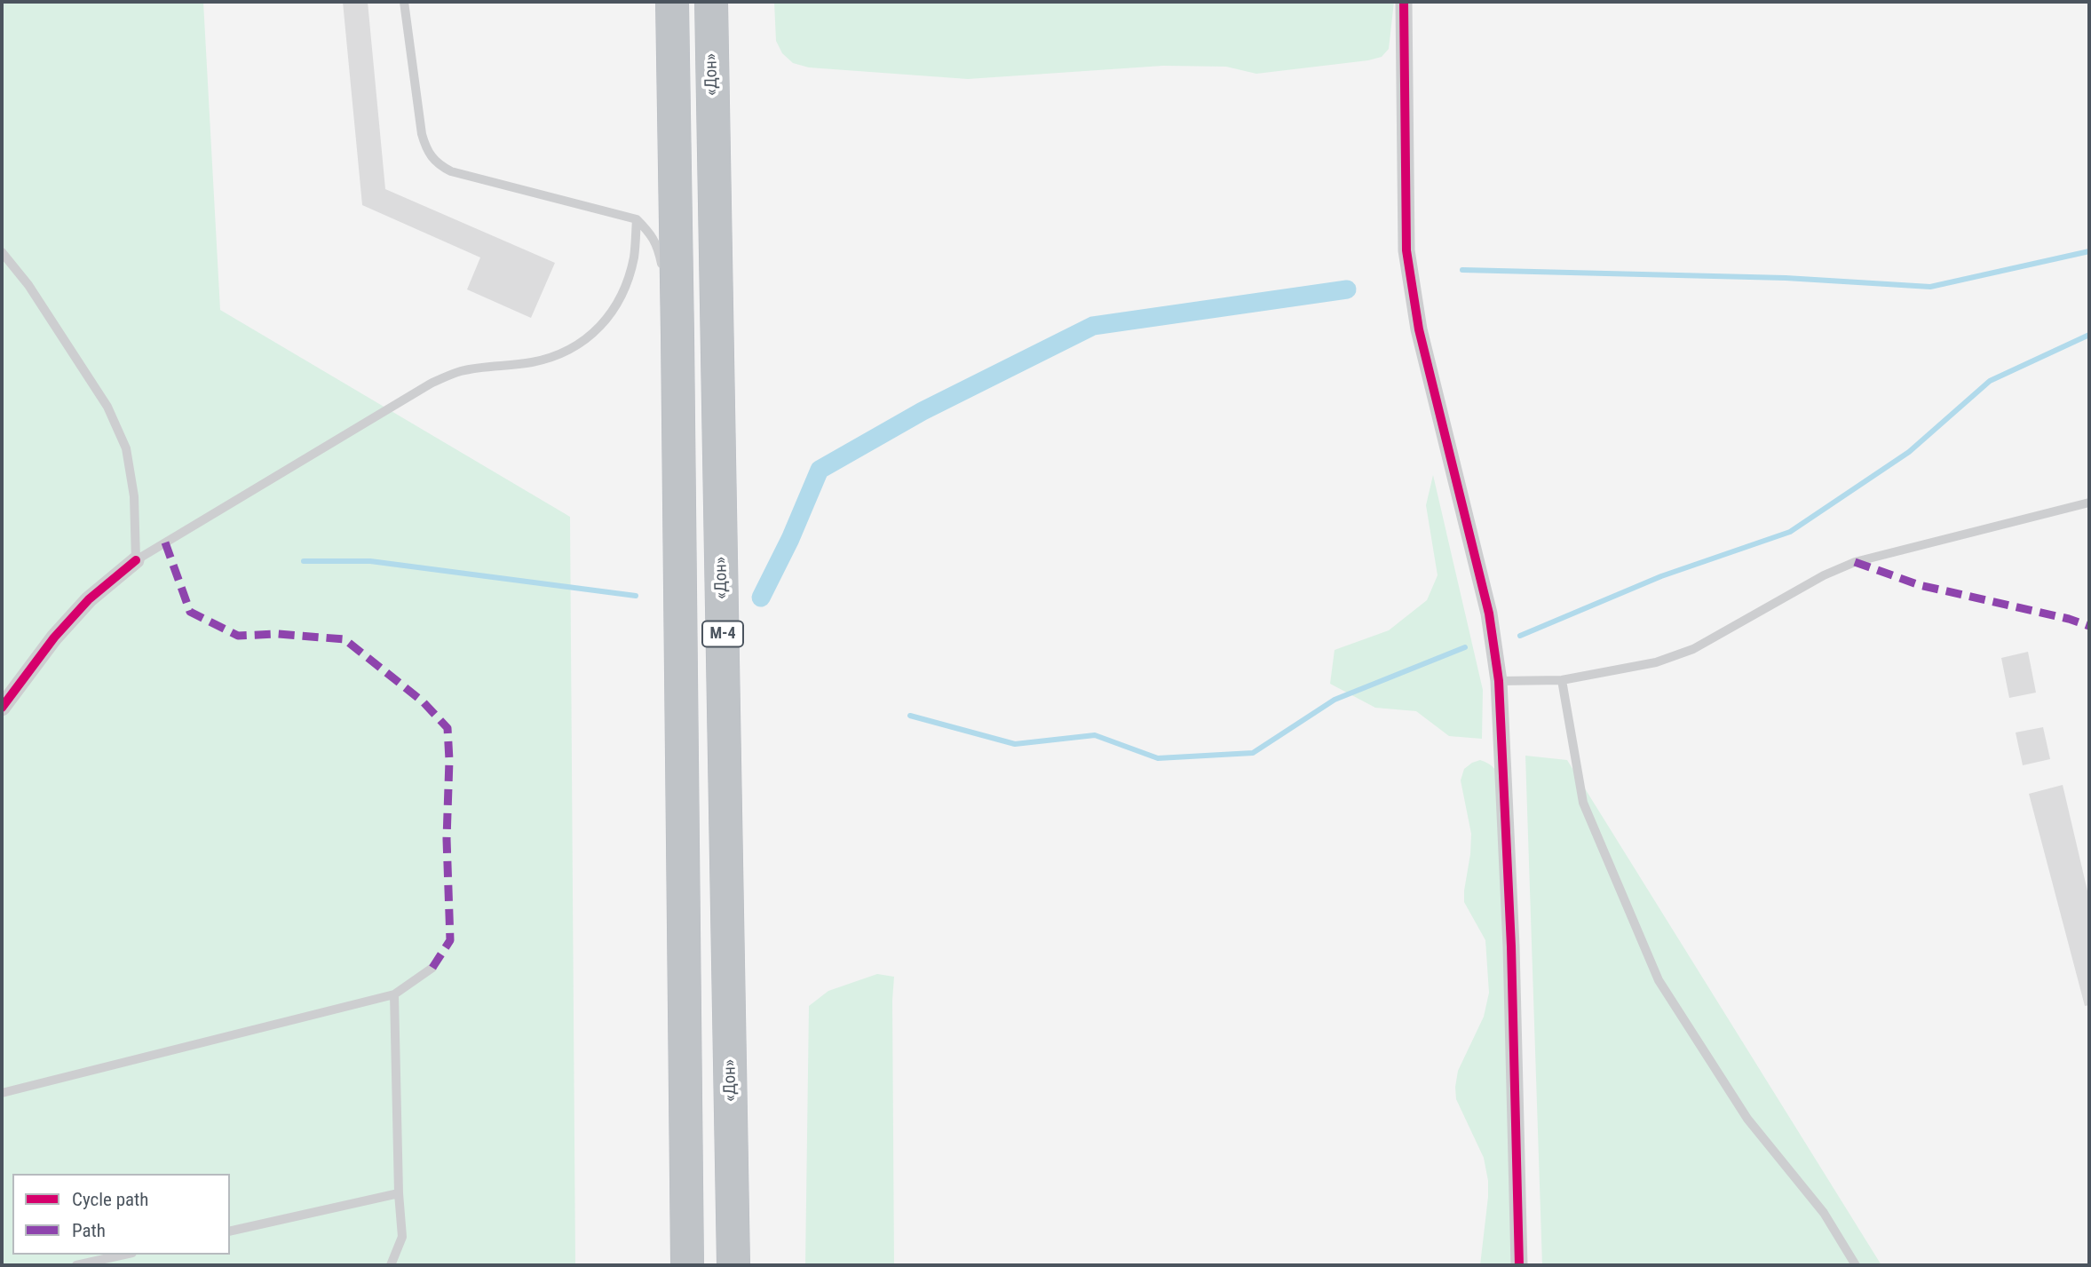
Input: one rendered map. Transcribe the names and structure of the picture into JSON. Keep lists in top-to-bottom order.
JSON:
{
  "streets": {
    "highway": ["«Дон»", "М-4"]
  },
  "legend": ["Cycle path", "Path"]
}
